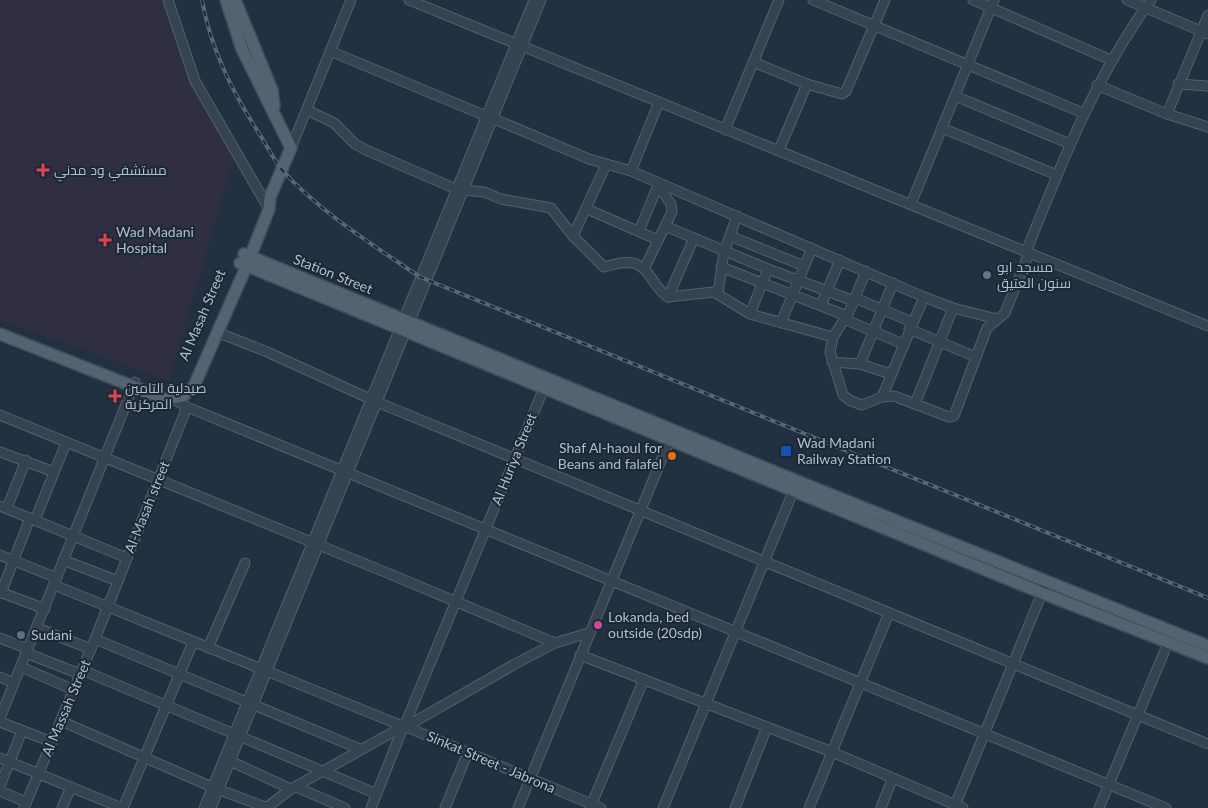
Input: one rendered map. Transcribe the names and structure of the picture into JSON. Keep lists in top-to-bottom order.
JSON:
{
  "streets": {
    "main road": ["Station Street", "Al Masah Street"],
    "street": [
      "Al Huriya Street",
      "Al-Masah street",
      "Al Massah Street",
      "Sinkat Street - Jabrona"
    ]
  },
  "crossings": [
    ["Station Street", "Al Masah Street"],
    ["Station Street", "Al Huriya Street"],
    ["Al Huriya Street", "Sinkat Street - Jabrona"],
    ["Al-Masah street", "Al Massah Street"],
    ["Al-Masah street", "Sinkat Street - Jabrona"],
    ["Al Massah Street", "Sinkat Street - Jabrona"]
  ],
  "places": {
    "health": ["مستشفي ود مدني", "Wad Madani Hospital", "صيدلية التامين المركزية"],
    "other": [
      "مسجد ابو سنون العتيق",
      "Shaf Al-haoul for Beans and falafel",
      "Lokanda, bed outside (20sdp)",
      "Sudani"
    ],
    "transit": ["Wad Madani Railway Station"]
  }
}
